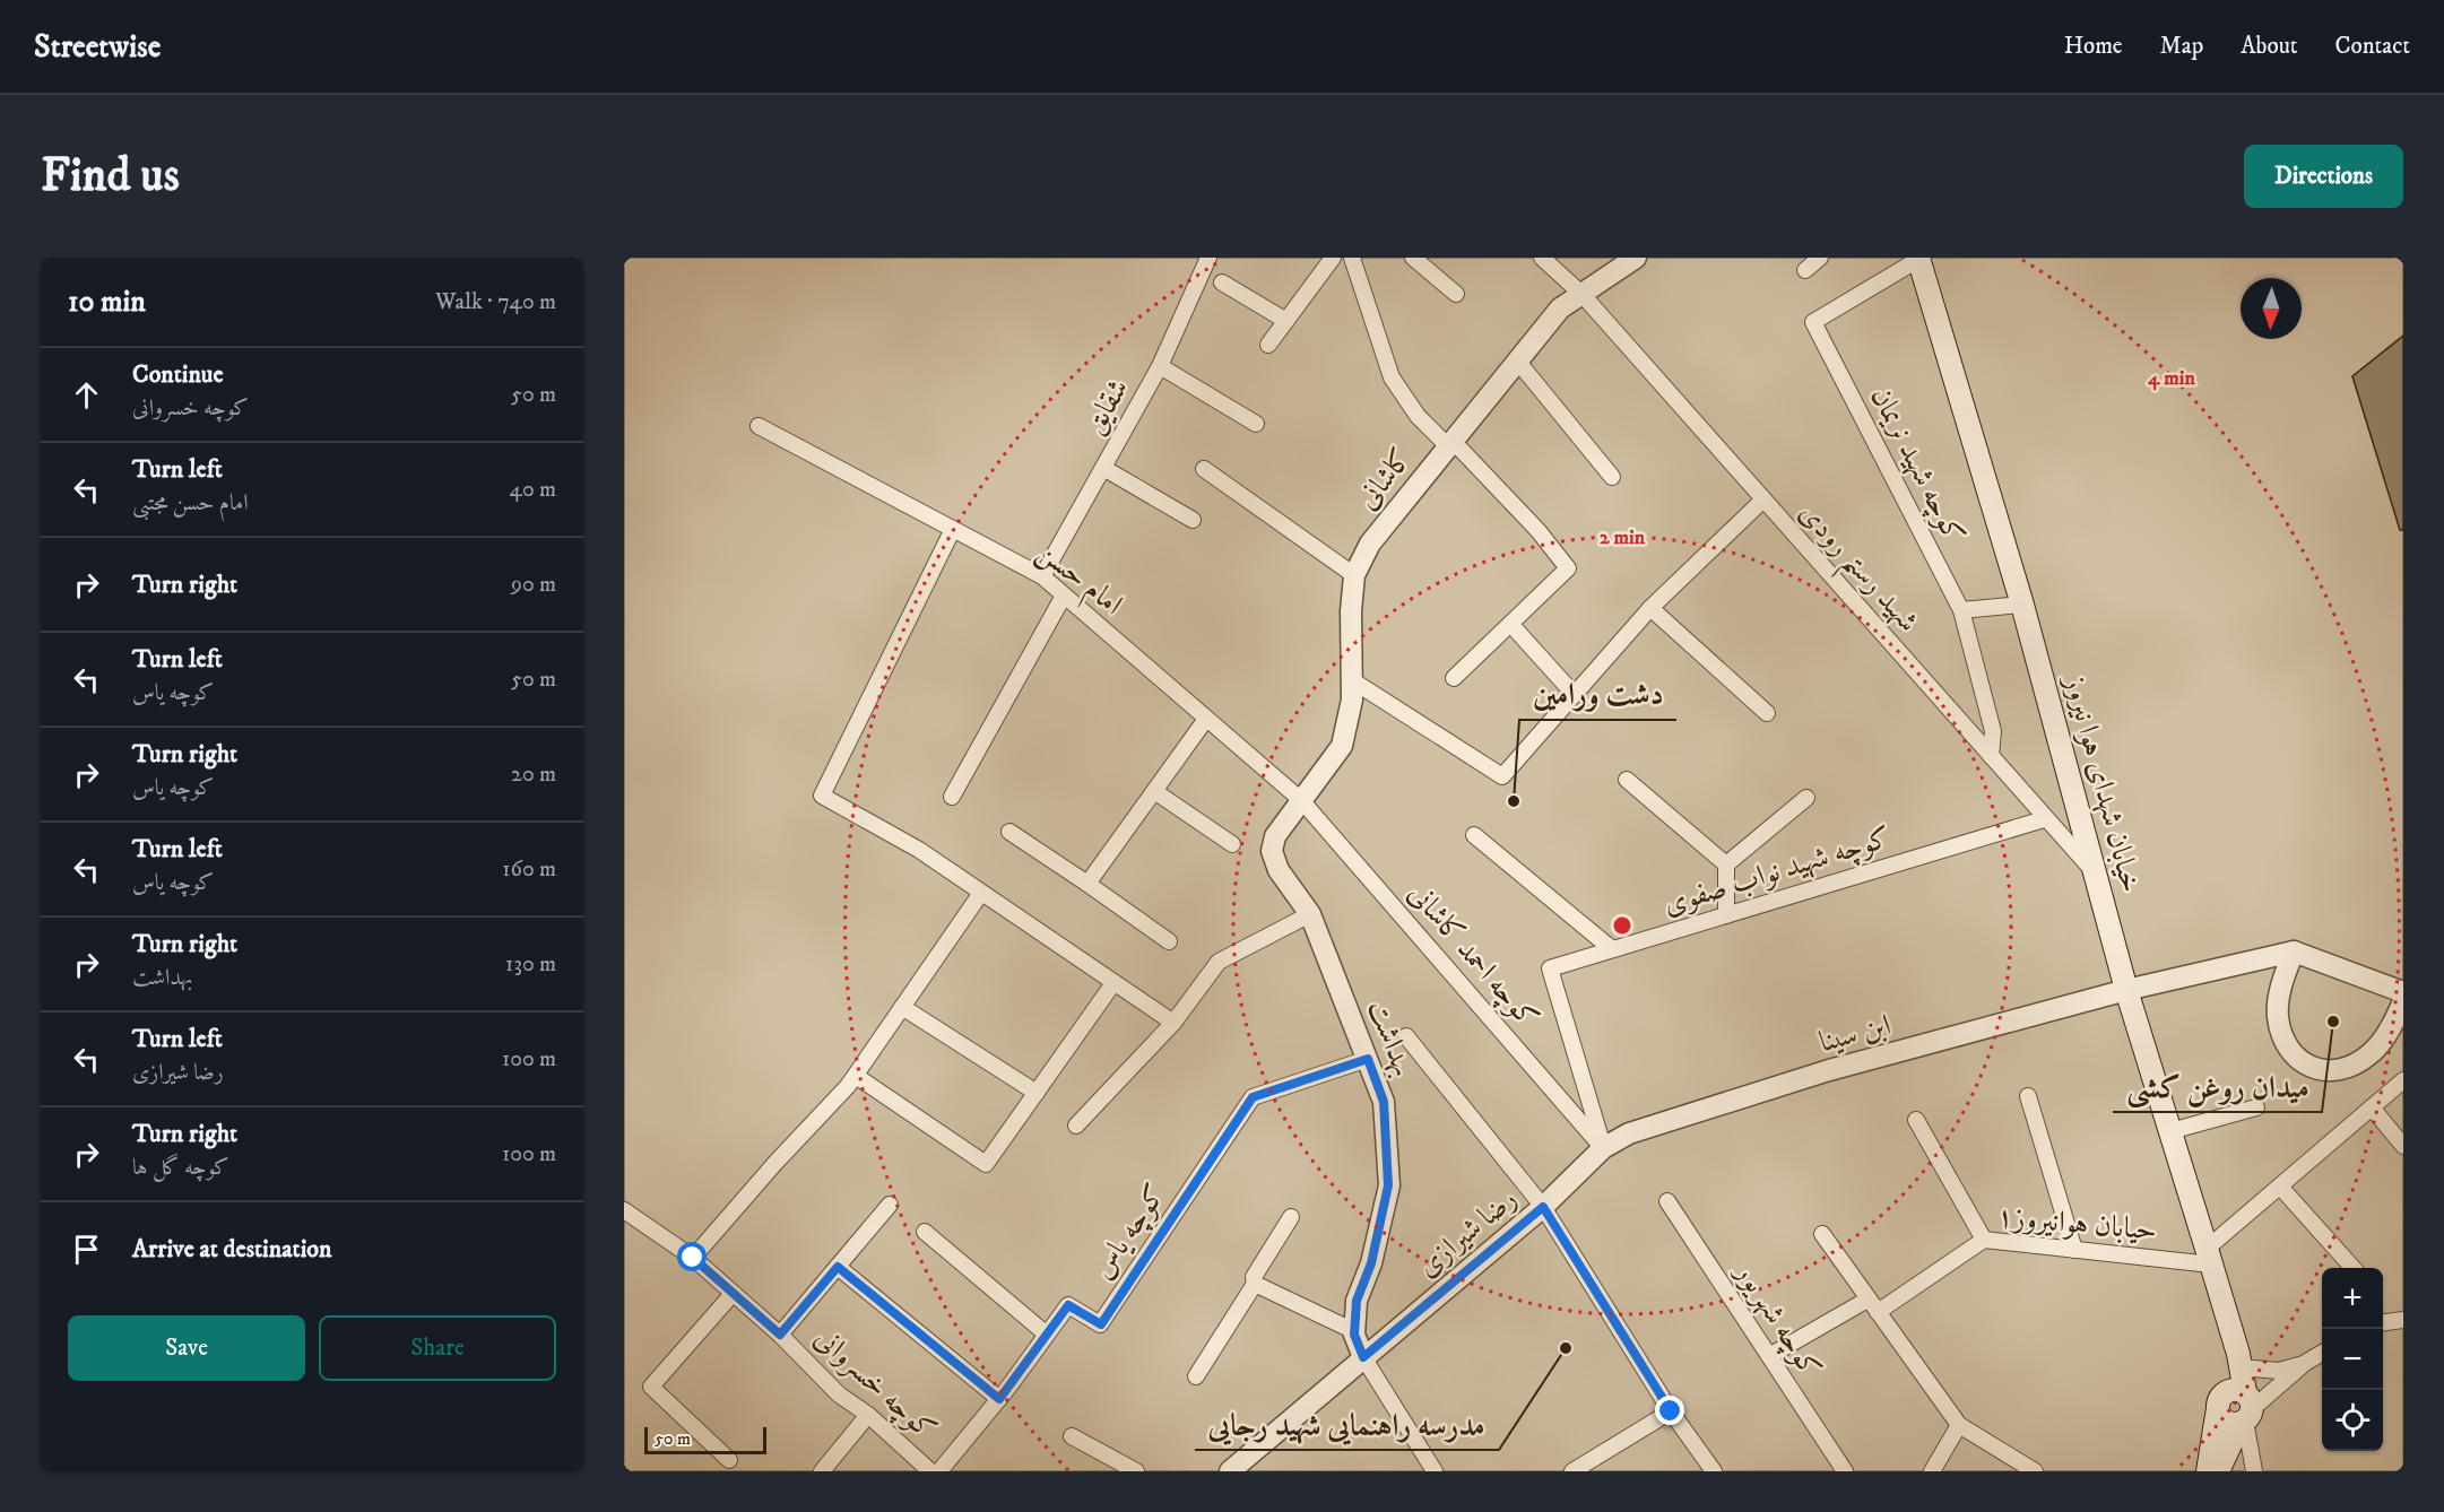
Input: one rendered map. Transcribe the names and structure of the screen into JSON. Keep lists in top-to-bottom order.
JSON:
{
  "streets": {
    "main road": ["خیابان شهدای هوا نیروز"],
    "street": [
      "شقایق",
      "کوچه شهید نریمان",
      "کاشانی",
      "شهید رستم رودی",
      "امام حسن",
      "کوچه شهید نواب صفوی",
      "کوچه احمد کاشانی",
      "ابن سینا",
      "بهداشت",
      "حیابان هوانیروز۱",
      "کوچه یاس",
      "رضا شیرازی",
      "کوچه شهریور",
      "کوچه خسروانی"
    ]
  },
  "crossings": [
    ["شقایق", "امام حسن"],
    ["کوچه شهید نریمان", "شهید رستم رودی"],
    ["کوچه شهید نریمان", "خیابان شهدای هوا نیروز"],
    ["کاشانی", "شهید رستم رودی"],
    ["کاشانی", "امام حسن"],
    ["کاشانی", "کوچه احمد کاشانی"],
    ["کاشانی", "بهداشت"],
    ["شهید رستم رودی", "خیابان شهدای هوا نیروز"],
    ["شهید رستم رودی", "کوچه شهید نواب صفوی"],
    ["امام حسن", "کوچه احمد کاشانی"],
    ["امام حسن", "بهداشت"],
    ["خیابان شهدای هوا نیروز", "ابن سینا"],
    ["خیابان شهدای هوا نیروز", "حیابان هوانیروز۱"],
    ["کوچه شهید نواب صفوی", "کوچه احمد کاشانی"],
    ["کوچه شهید نواب صفوی", "ابن سینا"],
    ["کوچه شهید نواب صفوی", "رضا شیرازی"],
    ["کوچه احمد کاشانی", "ابن سینا"],
    ["کوچه احمد کاشانی", "بهداشت"],
    ["کوچه احمد کاشانی", "رضا شیرازی"],
    ["ابن سینا", "رضا شیرازی"],
    ["بهداشت", "کوچه یاس"],
    ["بهداشت", "رضا شیرازی"],
    ["حیابان هوانیروز۱", "کوچه شهریور"]
  ],
  "places": ["دشت ورامین", "میدان روغن کشی", "مدرسه راهنمایی شهید رجایی"],
  "scale_bar": "50 m",
  "north": "bottom",
  "page": {
    "header": "Streetwise",
    "nav": [
      "Home",
      "Map",
      "About",
      "Contact"
    ],
    "buttons": [
      "Directions",
      ["Save", "Share"]
    ],
    "title": "Find us",
    "heading": ["10 min", "Walk · 740 m"],
    "list": [
      ["Continue", "کوچه خسروانی", "50 m"],
      ["Turn left", "امام حسن مجتبی", "40 m"],
      ["Turn right", "90 m"],
      ["Turn left", "کوچه یاس", "50 m"],
      ["Turn right", "کوچه یاس", "20 m"],
      ["Turn left", "کوچه یاس", "160 m"],
      ["Turn right", "بهداشت", "130 m"],
      ["Turn left", "رضا شیرازی", "100 m"],
      ["Turn right", "کوچه گل ها", "100 m"],
      "Arrive at destination"
    ],
    "map_buttons": ["+", "−"],
    "scale": "50 m"
  },
  "rings": ["4 min", "2 min"]
}
